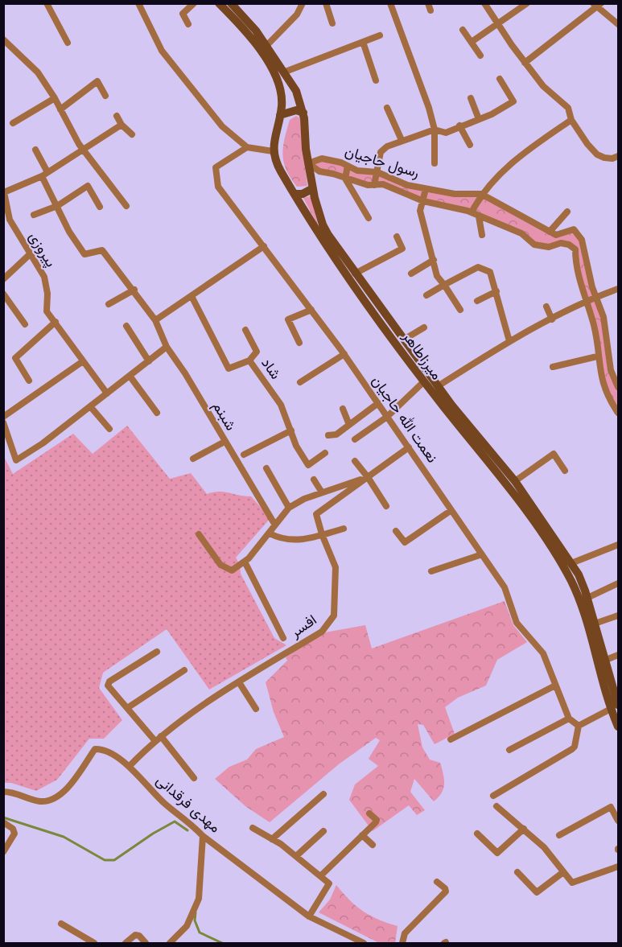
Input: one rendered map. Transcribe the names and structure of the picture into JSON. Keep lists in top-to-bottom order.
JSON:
{
  "streets": {
    "main road": ["میرزاطاهر"],
    "street": [
      "رسول حاجیان",
      "پیروزی",
      "شاد",
      "شبنم",
      "نعمت الله حاجیان",
      "افسر",
      "مهدی فرقدانی"
    ]
  },
  "crossings": [
    ["رسول حاجیان", "میرزاطاهر"],
    ["نعمت الله حاجیان", "افسر"],
    ["افسر", "مهدی فرقدانی"]
  ]
}
